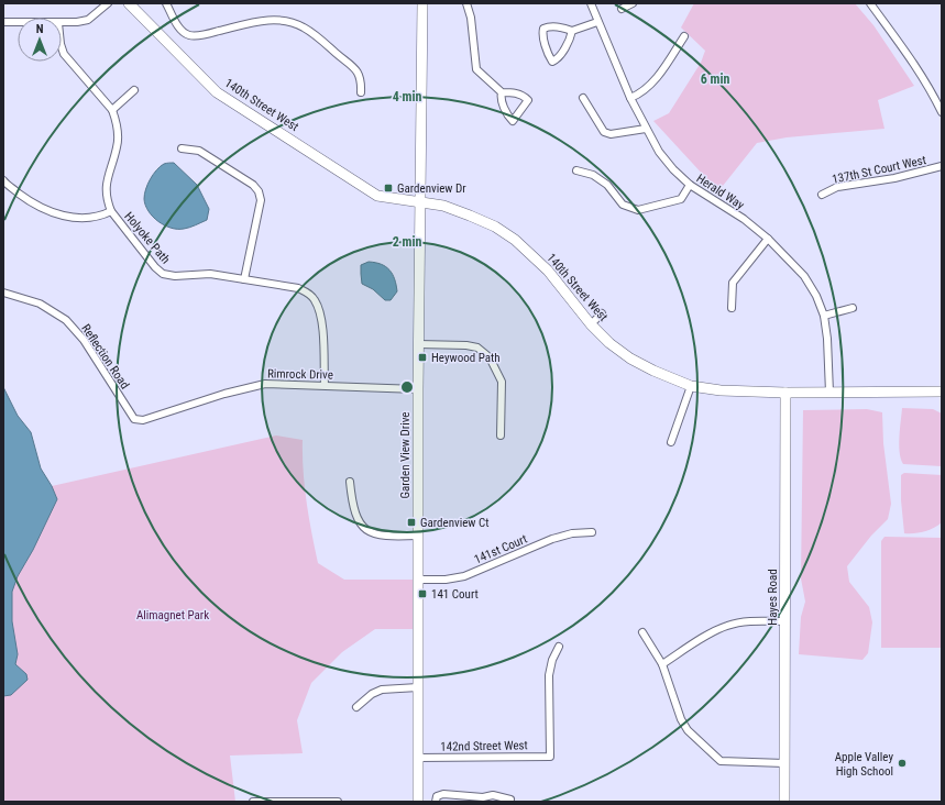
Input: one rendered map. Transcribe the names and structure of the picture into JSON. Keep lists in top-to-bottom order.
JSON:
{
  "streets": {
    "street": [
      "140th Street West",
      "137th St Court West",
      "Herald Way",
      "Holyoke Path",
      "Reflection Road",
      "Rimrock Drive",
      "Garden View Drive",
      "141st Court",
      "Hayes Road",
      "142nd Street West"
    ]
  },
  "crossings": [
    ["140th Street West", "Herald Way"],
    ["140th Street West", "Garden View Drive"],
    ["140th Street West", "Hayes Road"],
    ["Holyoke Path", "Rimrock Drive"],
    ["Reflection Road", "Rimrock Drive"],
    ["Rimrock Drive", "Garden View Drive"],
    ["Garden View Drive", "141st Court"],
    ["Garden View Drive", "142nd Street West"]
  ],
  "parks": ["Alimagnet Park"],
  "places": {
    "transit": [
      "Gardenview Dr",
      "Heywood Path",
      "Gardenview Ct",
      "141 Court"
    ],
    "other": ["Apple Valley High School"]
  },
  "north": "top",
  "rings": ["6 min", "4 min", "2 min"]
}
